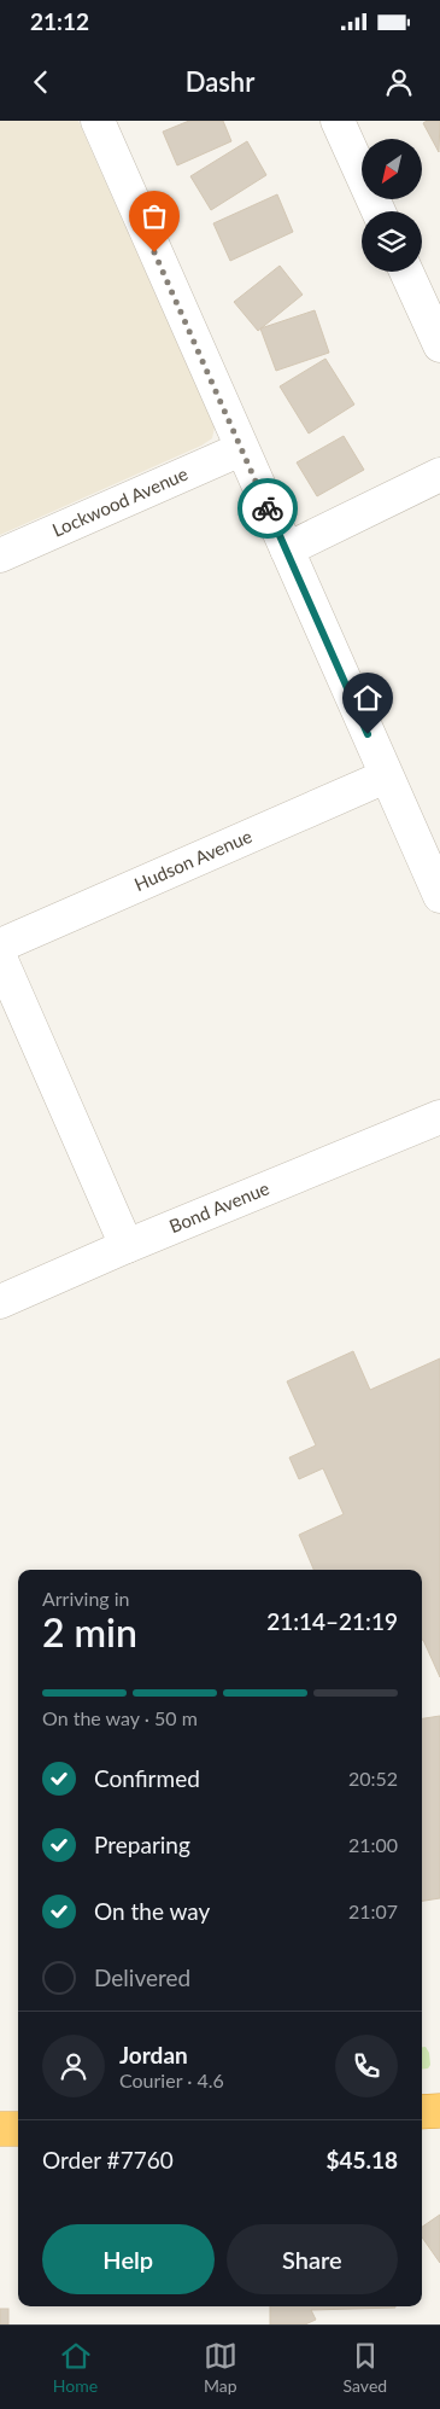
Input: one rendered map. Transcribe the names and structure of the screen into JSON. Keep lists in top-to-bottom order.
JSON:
{
  "streets": {
    "street": ["Lockwood Avenue", "Hudson Avenue", "Bond Avenue"]
  },
  "north": "bottom left",
  "page": {
    "status": "21:12",
    "header": "Dashr",
    "heading": ["2 min", "Arriving in", "21:14–21:19"],
    "panel": [
      "Jordan",
      "Courier · 4.6",
      "Order #7760",
      "$45.18"
    ],
    "bar": "On the way · 50 m",
    "list": [
      ["Confirmed", "20:52"],
      ["Preparing", "21:00"],
      ["On the way", "21:07"],
      "Delivered"
    ],
    "buttons": ["Help", "Share"],
    "tabs": ["Home", "Map", "Saved"]
  }
}
